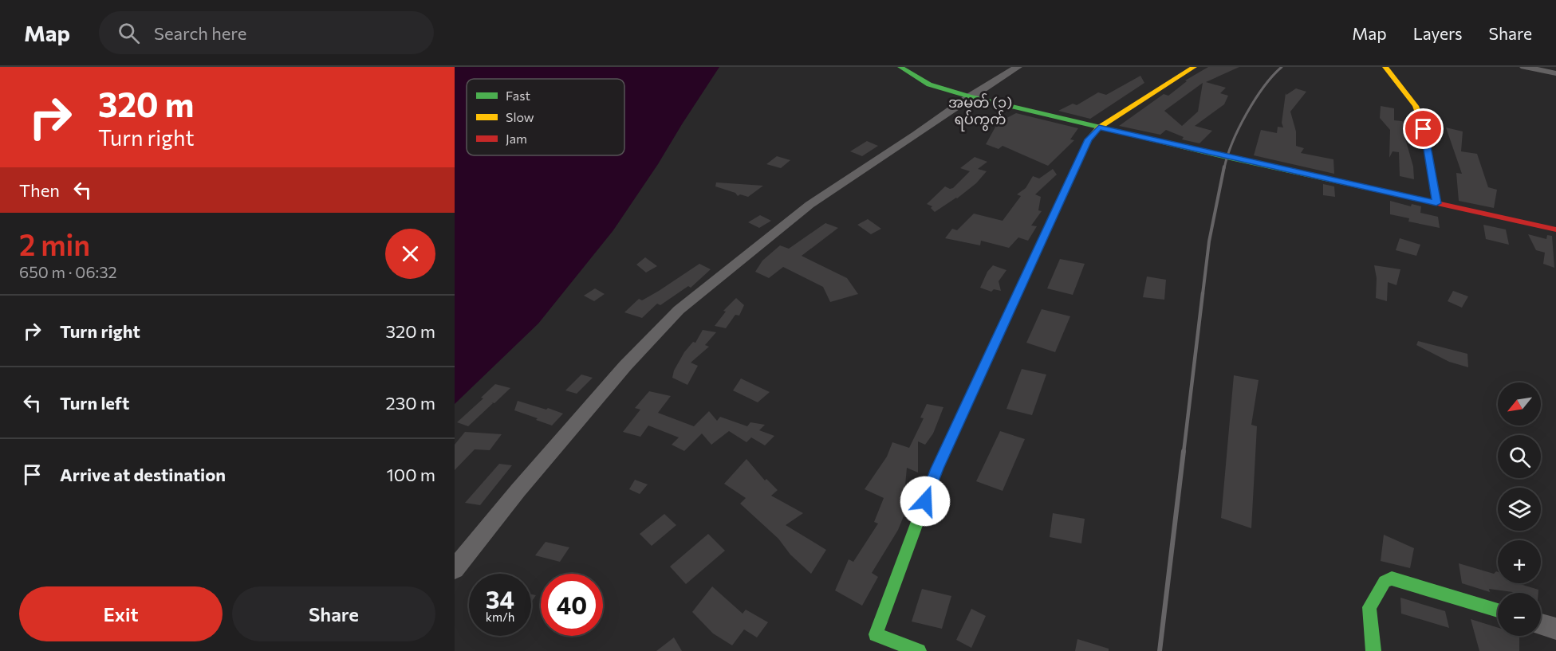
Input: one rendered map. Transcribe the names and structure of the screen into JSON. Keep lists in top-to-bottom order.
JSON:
{
  "districts": ["အမှတ် (၁) ရပ်ကွက်"],
  "legend": ["Fast", "Slow", "Jam"],
  "north": "bottom left",
  "page": {
    "header": "Map",
    "search": "Search here",
    "nav": ["Map", "Layers", "Share"],
    "turn": ["320 m", "Turn right"],
    "then": "Then",
    "heading": ["2 min", "650 m · 06:32"],
    "list": [
      {
        "name": "Turn right",
        "value": "320 m"
      },
      {
        "name": "Turn left",
        "value": "230 m"
      },
      {
        "name": "Arrive at destination",
        "value": "100 m"
      }
    ],
    "map_buttons": ["+", "−"],
    "speed": "34 km/h",
    "limit": "40",
    "buttons": ["Exit", "Share"]
  }
}
